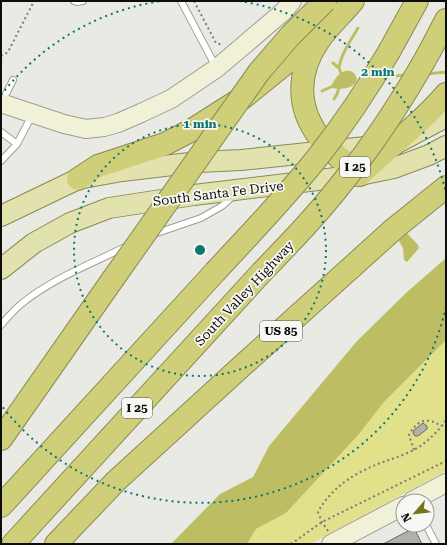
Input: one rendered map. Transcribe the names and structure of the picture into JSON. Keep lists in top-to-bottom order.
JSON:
{
  "streets": {
    "highway": ["I 25", "South Valley Highway", "US 85"],
    "main road": ["South Santa Fe Drive"]
  },
  "north": "bottom left",
  "rings": ["2 min", "1 min"]
}
